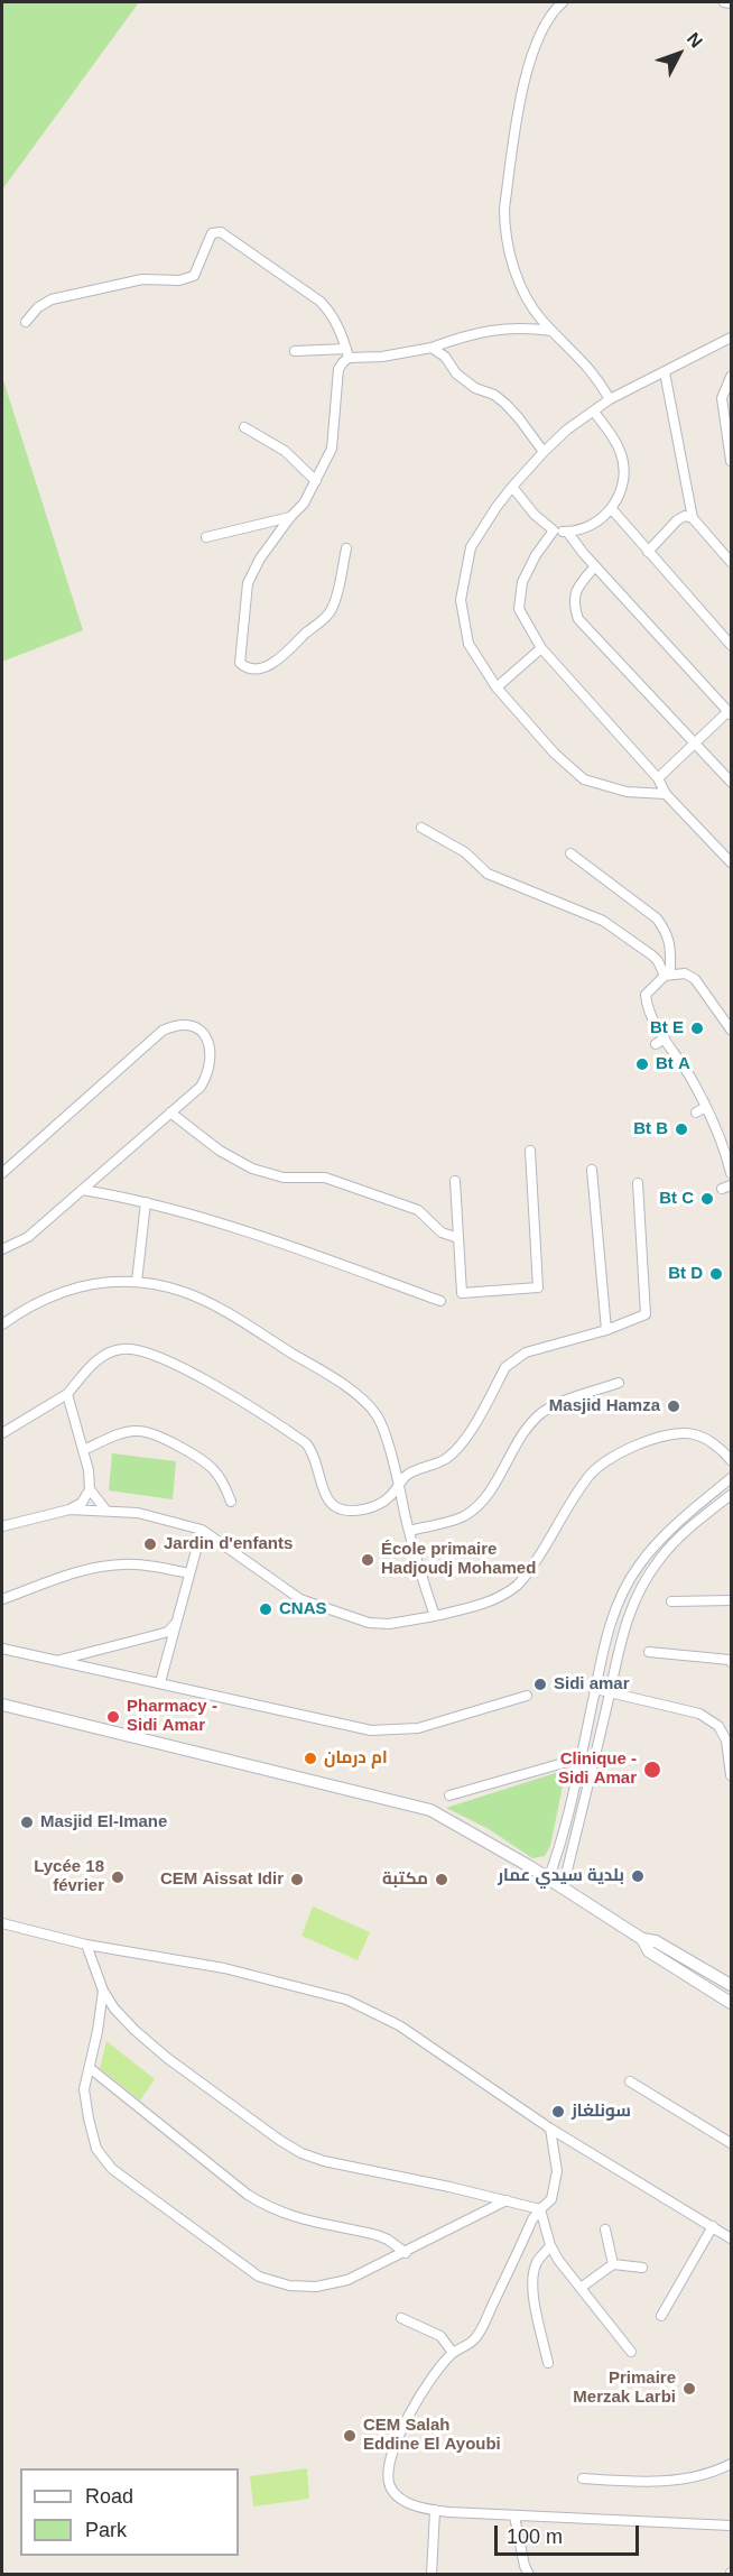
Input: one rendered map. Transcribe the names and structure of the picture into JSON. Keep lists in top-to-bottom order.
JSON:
{
  "places": [
    "Bt E",
    "Bt A",
    "Bt B",
    "Bt C",
    "Bt D",
    "Masjid Hamza",
    "Jardin d'enfants",
    "École primaire Hadjoudj Mohamed",
    "CNAS",
    "Sidi amar",
    "Pharmacy - Sidi Amar",
    "ام درمان",
    "Clinique - Sidi Amar",
    "Masjid El-Imane",
    "بلدية سيدي عمار",
    "Lycée 18 février",
    "CEM Aissat Idir",
    "مكتبة",
    "سونلغاز",
    "Primaire Merzak Larbi",
    "CEM Salah Eddine El Ayoubi"
  ],
  "legend": ["Road", "Park"],
  "scale_bar": "100 m",
  "north": "top right"
}
